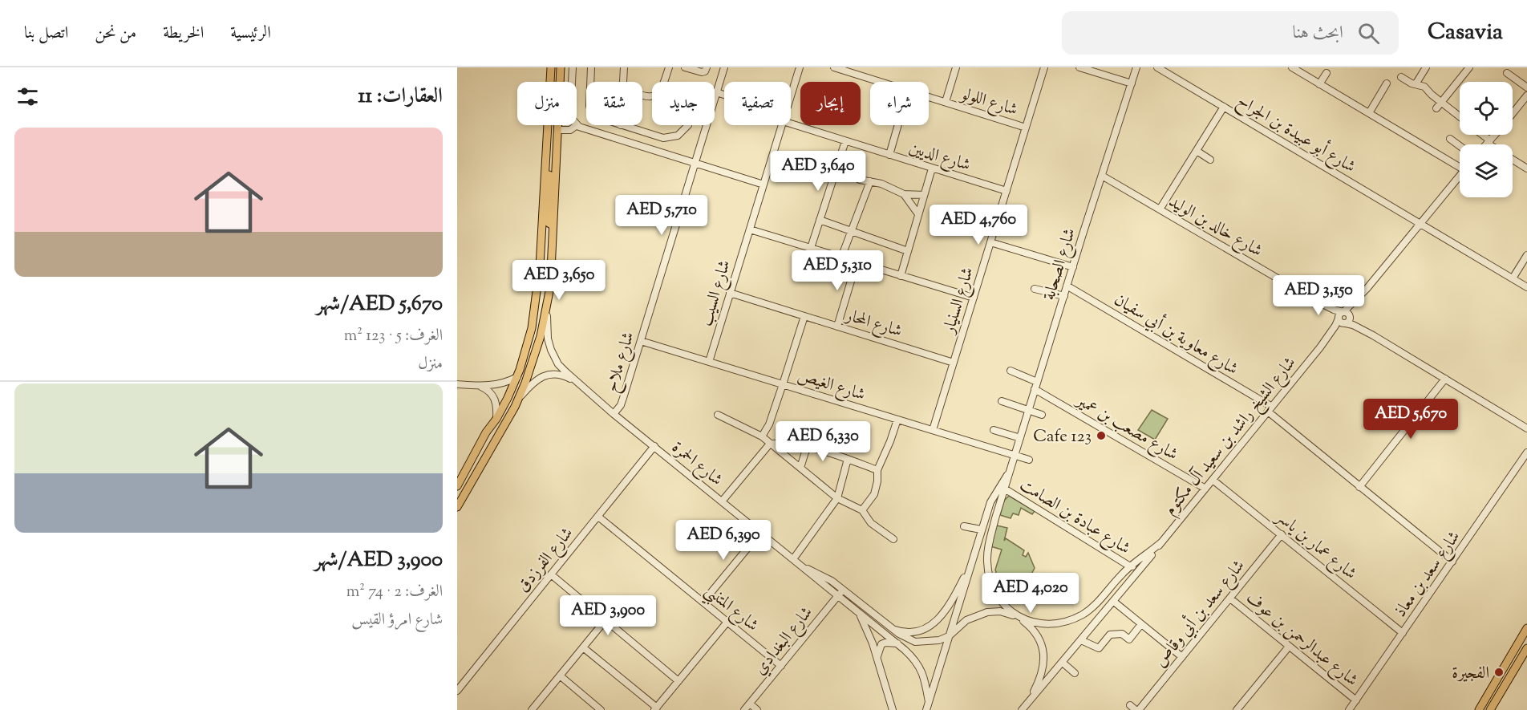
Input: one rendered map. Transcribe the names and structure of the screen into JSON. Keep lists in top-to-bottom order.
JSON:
{
  "streets": {
    "street": [
      "شارع اللولو",
      "شارع أبو عبيدة بن الجراح",
      "شارع الديين",
      "شارع خالد بن الوليد",
      "شارع الصحابة",
      "شارع السيب",
      "شارع السنيار",
      "شارع المحار",
      "شارع معاوية بن أبي سفيان",
      "شارع ملاح",
      "شارع الغيص",
      "شارع مصعب بن عمير",
      "شارع الشيخ راشد بن سعيد آل مكتوم",
      "شارع الحمرة",
      "شارع عبادة بن الصامت",
      "شارع عمار بن ياسر",
      "شارع الفرزدق",
      "شارع سعد بن معاذ",
      "شارع المتنبي",
      "شارع سعد بن أبي وقاص",
      "شارع عبدالرحمن بن عوف",
      "شارع البغدادي"
    ]
  },
  "crossings": [
    ["شارع اللولو", "شارع السنيار"],
    ["شارع أبو عبيدة بن الجراح", "شارع الشيخ راشد بن سعيد آل مكتوم"],
    ["شارع الديين", "شارع السنيار"],
    ["شارع خالد بن الوليد", "شارع الصحابة"],
    ["شارع خالد بن الوليد", "شارع الشيخ راشد بن سعيد آل مكتوم"],
    ["شارع الصحابة", "شارع معاوية بن أبي سفيان"],
    ["شارع الصحابة", "شارع الغيص"],
    ["شارع الصحابة", "شارع مصعب بن عمير"],
    ["شارع الصحابة", "شارع الشيخ راشد بن سعيد آل مكتوم"],
    ["شارع السيب", "شارع المحار"],
    ["شارع السيب", "شارع الغيص"],
    ["شارع السنيار", "شارع المحار"],
    ["شارع السنيار", "شارع الغيص"],
    ["شارع معاوية بن أبي سفيان", "شارع الشيخ راشد بن سعيد آل مكتوم"],
    ["شارع معاوية بن أبي سفيان", "شارع سعد بن معاذ"],
    ["شارع ملاح", "شارع الغيص"],
    ["شارع ملاح", "شارع الحمرة"],
    ["شارع مصعب بن عمير", "شارع الشيخ راشد بن سعيد آل مكتوم"],
    ["شارع الشيخ راشد بن سعيد آل مكتوم", "شارع عبادة بن الصامت"],
    ["شارع الشيخ راشد بن سعيد آل مكتوم", "شارع عمار بن ياسر"],
    ["شارع الحمرة", "شارع الفرزدق"],
    ["شارع الحمرة", "شارع البغدادي"],
    ["شارع عمار بن ياسر", "شارع سعد بن معاذ"],
    ["شارع عمار بن ياسر", "شارع سعد بن أبي وقاص"],
    ["شارع الفرزدق", "شارع المتنبي"],
    ["شارع سعد بن معاذ", "شارع عبدالرحمن بن عوف"],
    ["شارع المتنبي", "شارع البغدادي"],
    ["شارع سعد بن أبي وقاص", "شارع عبدالرحمن بن عوف"]
  ],
  "places": ["Cafe 123", "الفجيرة"],
  "page": {
    "header": "Casavia",
    "search": "ابحث هنا",
    "nav": [
      "الرئيسية",
      "الخريطة",
      "من نحن",
      "اتصل بنا"
    ],
    "heading": "العقارات: 11",
    "chip": [
      "شراء",
      "إيجار",
      "تصفية",
      "جديد",
      "شقة",
      "منزل"
    ],
    "list": [
      {
        "name": "AED 5,670/شهر",
        "note": "الغرف: 5 · 123 m² · منزل"
      },
      {
        "name": "AED 3,900/شهر",
        "note": "الغرف: 2 · 74 m² · شارع امرؤ القيس"
      }
    ],
    "price": [
      "AED 3,640",
      "AED 5,710",
      "AED 4,760",
      "AED 5,310",
      "AED 3,650",
      "AED 3,150",
      "AED 5,670",
      "AED 6,330",
      "AED 6,390",
      "AED 4,020",
      "AED 3,900"
    ]
  }
}
